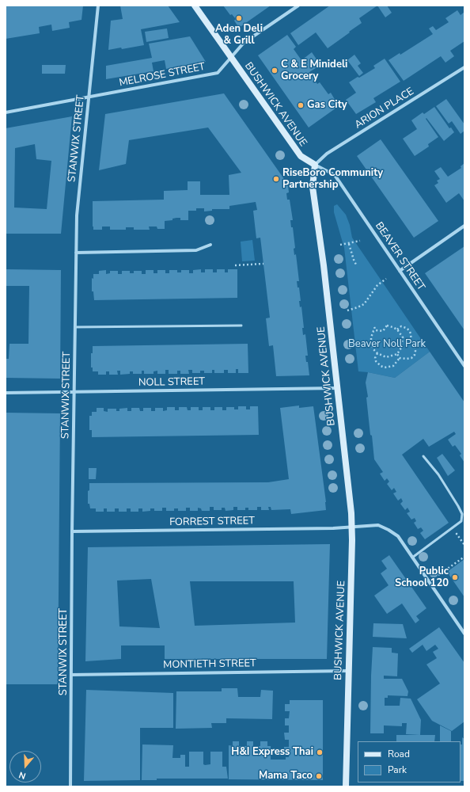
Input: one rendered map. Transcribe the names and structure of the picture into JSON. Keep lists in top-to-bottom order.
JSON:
{
  "streets": {
    "main road": ["BUSHWICK AVENUE"],
    "street": [
      "MELROSE STREET",
      "ARION PLACE",
      "STANWIX STREET",
      "BEAVER STREET",
      "NOLL STREET",
      "FORREST STREET",
      "MONTIETH STREET"
    ]
  },
  "crossings": [
    ["MELROSE STREET", "BUSHWICK AVENUE"],
    ["MELROSE STREET", "STANWIX STREET"],
    ["BUSHWICK AVENUE", "ARION PLACE"],
    ["BUSHWICK AVENUE", "BEAVER STREET"],
    ["BUSHWICK AVENUE", "NOLL STREET"],
    ["BUSHWICK AVENUE", "FORREST STREET"],
    ["BUSHWICK AVENUE", "MONTIETH STREET"],
    ["ARION PLACE", "BEAVER STREET"],
    ["STANWIX STREET", "NOLL STREET"],
    ["STANWIX STREET", "FORREST STREET"],
    ["STANWIX STREET", "MONTIETH STREET"]
  ],
  "parks": ["Beaver Noll Park"],
  "places": [
    "Aden Deli & Grill",
    "C & E Minideli Grocery",
    "Gas City",
    "RiseBoro Community Partnership",
    "Public School 120",
    "H&I Express Thai",
    "Mama Taco"
  ],
  "legend": ["Road", "Park"],
  "north": "bottom"
}
